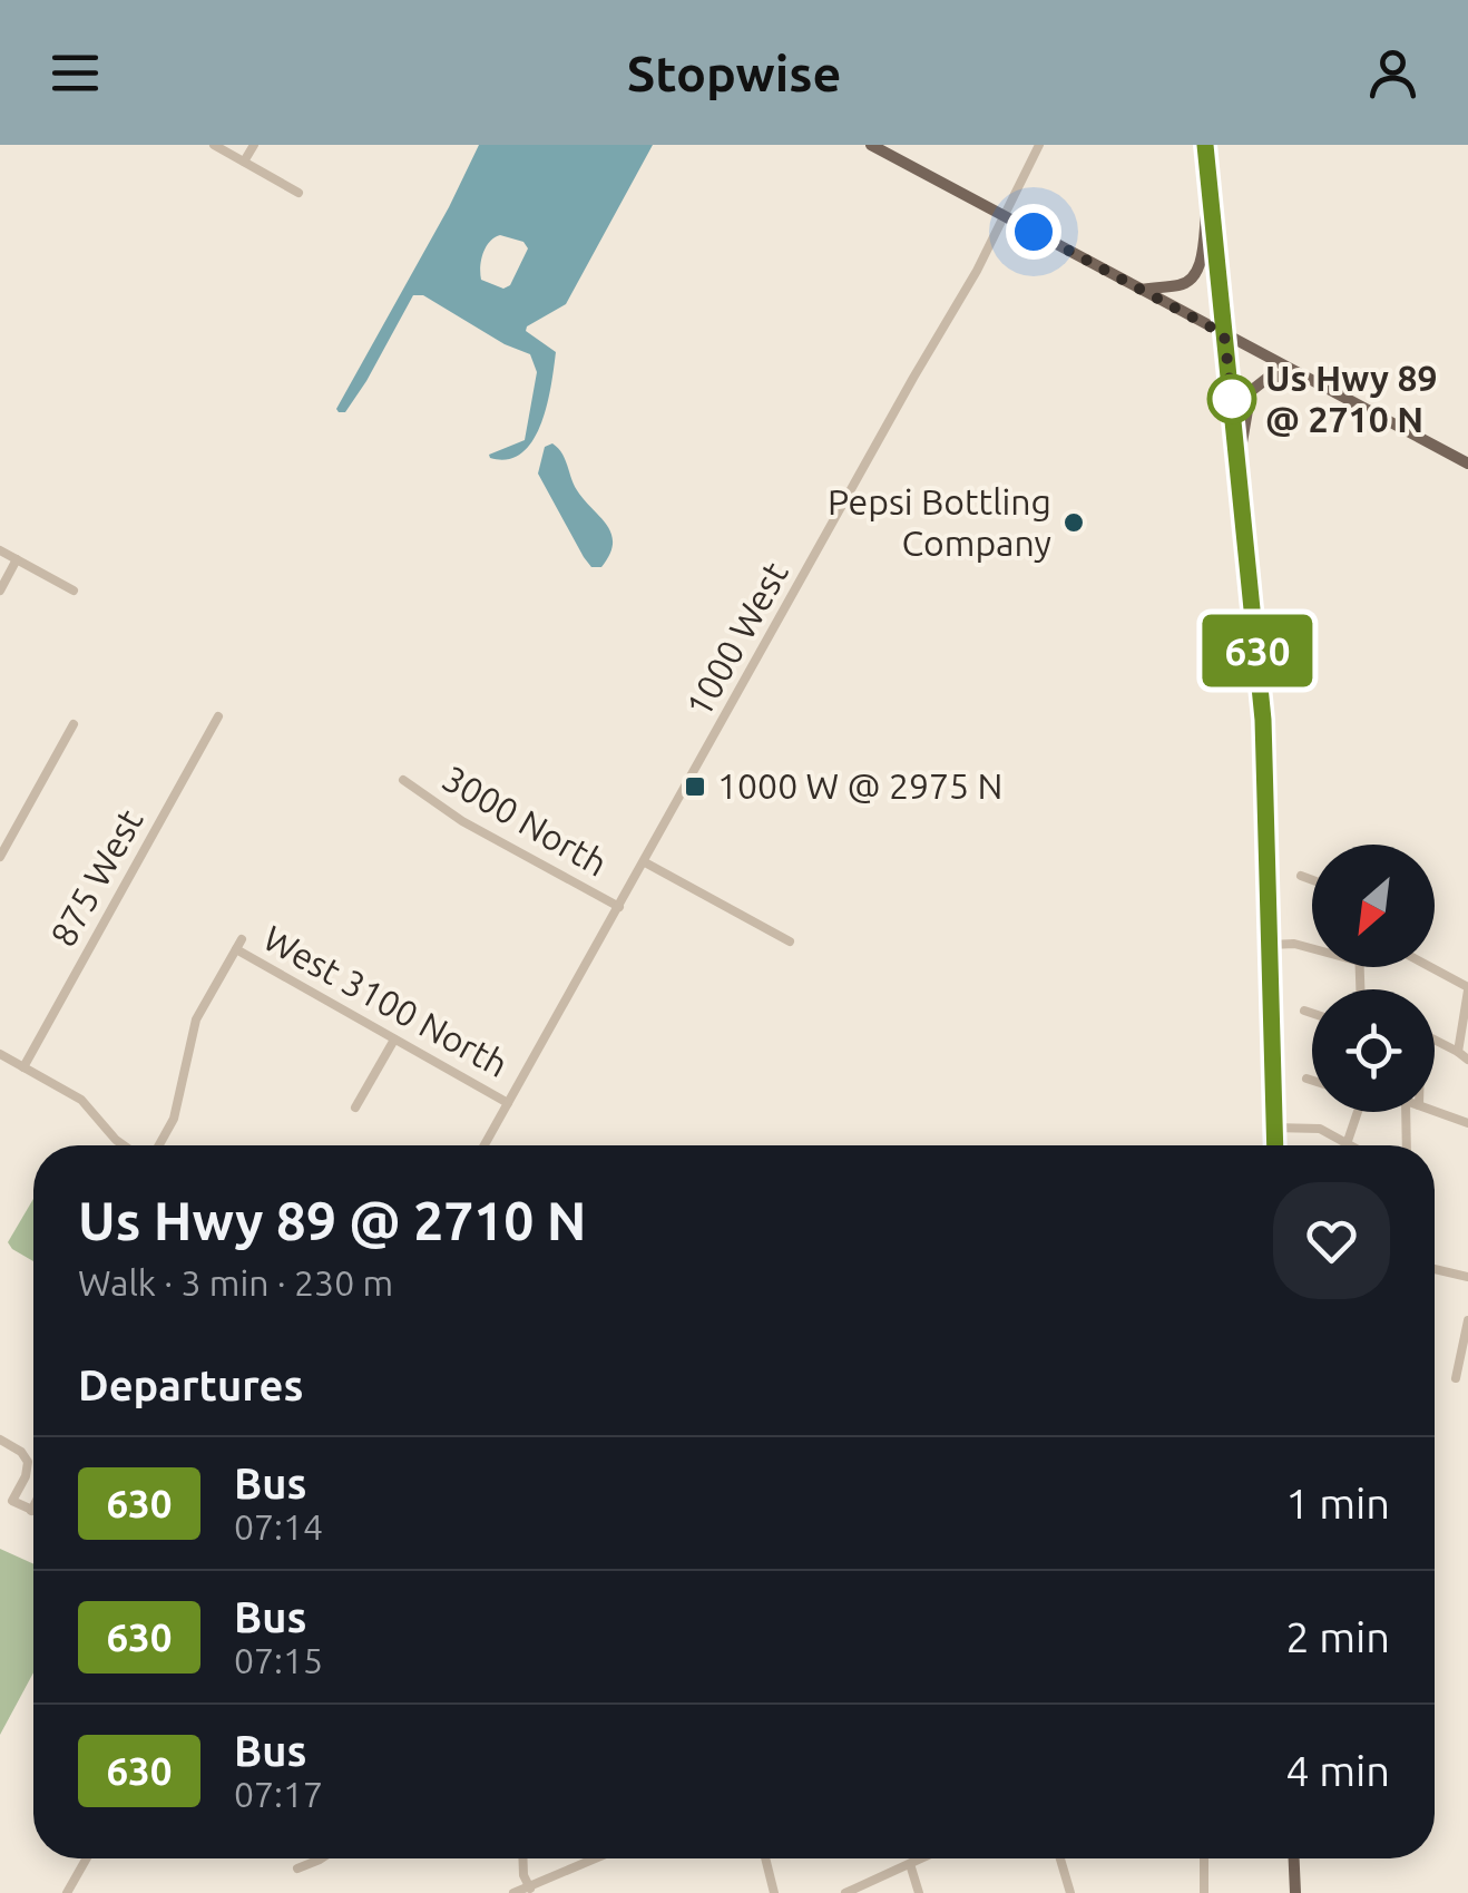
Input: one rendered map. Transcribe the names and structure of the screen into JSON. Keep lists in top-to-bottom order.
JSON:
{
  "streets": {
    "street": [
      "1000 West",
      "3000 North",
      "875 West",
      "West 3100 North"
    ]
  },
  "crossings": [
    ["1000 West", "3000 North"],
    ["1000 West", "West 3100 North"]
  ],
  "places": {
    "other": ["Us Hwy 89 @ 2710 N", "Pepsi Bottling Company"],
    "transit": ["1000 W @ 2975 N"]
  },
  "lines": ["bus line 630"],
  "north": "bottom left",
  "page": {
    "header": "Stopwise",
    "on_map": "630",
    "heading": [
      ["Us Hwy 89 @ 2710 N", "Walk · 3 min · 230 m"],
      "Departures"
    ],
    "list": [
      {
        "mark": "630",
        "name": "Bus",
        "note": "07:14",
        "value": "1 min"
      },
      {
        "mark": "630",
        "name": "Bus",
        "note": "07:15",
        "value": "2 min"
      },
      {
        "mark": "630",
        "name": "Bus",
        "note": "07:17",
        "value": "4 min"
      }
    ]
  }
}
